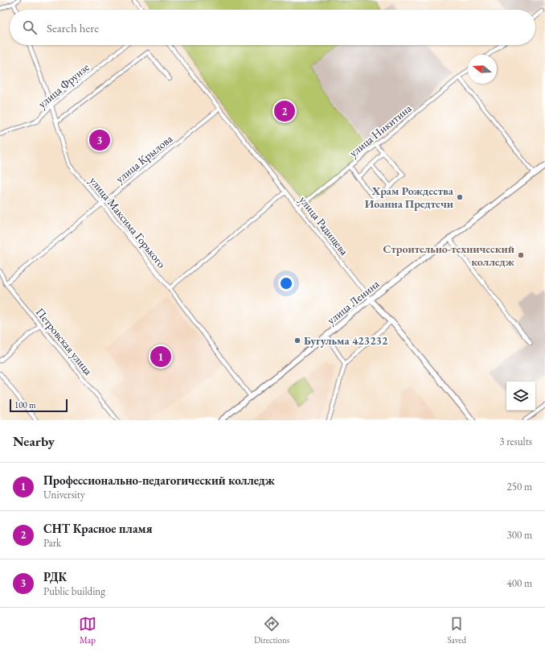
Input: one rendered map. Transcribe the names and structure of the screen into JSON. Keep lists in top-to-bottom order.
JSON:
{
  "streets": {
    "main road": ["улица Радищева", "улица Ленина"],
    "street": [
      "улица Фрунзе",
      "улица Никитина",
      "улица Крылова",
      "улица Максима Горького",
      "Петровская улица"
    ]
  },
  "crossings": [
    ["улица Фрунзе", "улица Максима Горького"],
    ["улица Никитина", "улица Радищева"],
    ["улица Крылова", "улица Максима Горького"],
    ["улица Крылова", "улица Радищева"],
    ["улица Крылова", "Петровская улица"],
    ["улица Максима Горького", "улица Ленина"],
    ["улица Радищева", "улица Ленина"]
  ],
  "places": ["Храм Рождества Иоанна Предтечи", "Строительно-технический колледж", "Бугульма 423232"],
  "scale_bar": "100 m",
  "north": "left",
  "page": {
    "search": "Search here",
    "pins": ["2", "3", "1"],
    "scale": "100 m",
    "heading": ["Nearby", "3 results"],
    "list": [
      {
        "mark": "1",
        "name": "Профессионально-педагогический колледж",
        "note": "University",
        "value": "250 m"
      },
      {
        "mark": "2",
        "name": "СНТ Красное пламя",
        "note": "Park",
        "value": "300 m"
      },
      {
        "mark": "3",
        "name": "РДК",
        "note": "Public building",
        "value": "400 m"
      }
    ],
    "nav": ["Map", "Directions", "Saved"]
  }
}
